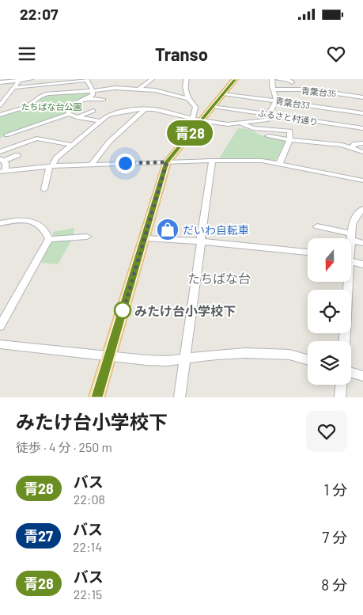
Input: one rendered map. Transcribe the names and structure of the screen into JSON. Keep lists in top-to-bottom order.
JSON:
{
  "streets": {
    "street": ["青葉台35", "青葉台33", "ふるさと村通り"]
  },
  "districts": ["たちばな台"],
  "parks": ["たちばな台公園"],
  "places": {
    "shop": ["だいわ自転車"],
    "other": ["みたけ台小学校下"]
  },
  "lines": ["bus line 青28"],
  "north": "bottom",
  "page": {
    "status": "22:07",
    "header": "Transo",
    "on_map": "青28",
    "heading": ["みたけ台小学校下", "徒歩 · 4 分 · 250 m"],
    "list": [
      {
        "mark": "青28",
        "name": "バス",
        "note": "22:08",
        "value": "1 分"
      },
      {
        "mark": "青27",
        "name": "バス",
        "note": "22:14",
        "value": "7 分"
      },
      {
        "mark": "青28",
        "name": "バス",
        "note": "22:15",
        "value": "8 分"
      }
    ]
  }
}
